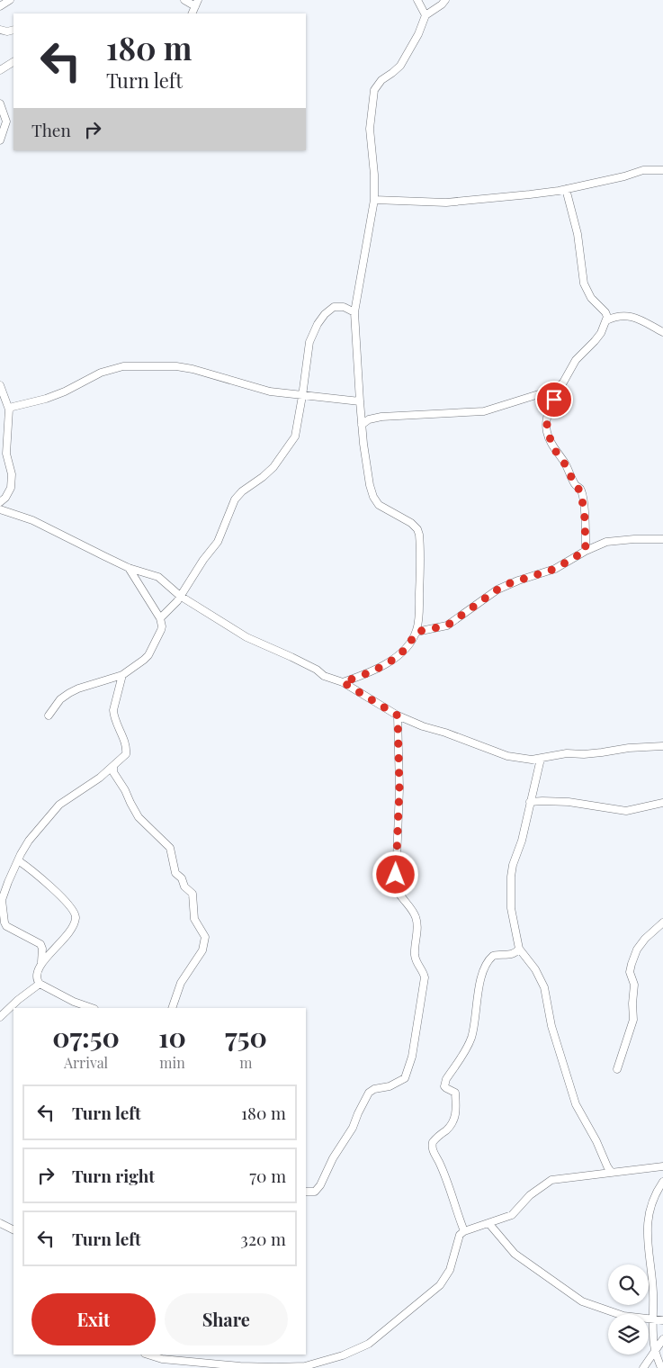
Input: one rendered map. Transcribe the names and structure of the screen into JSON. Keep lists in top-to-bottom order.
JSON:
{
  "page": {
    "turn": ["180 m", "Turn left"],
    "then": "Then",
    "eta": [
      "07:50",
      "Arrival",
      "10",
      "min",
      "750",
      "m"
    ],
    "list": [
      {
        "name": "Turn left",
        "value": "180 m"
      },
      {
        "name": "Turn right",
        "value": "70 m"
      },
      {
        "name": "Turn left",
        "value": "320 m"
      }
    ],
    "buttons": ["Exit", "Share"]
  }
}
